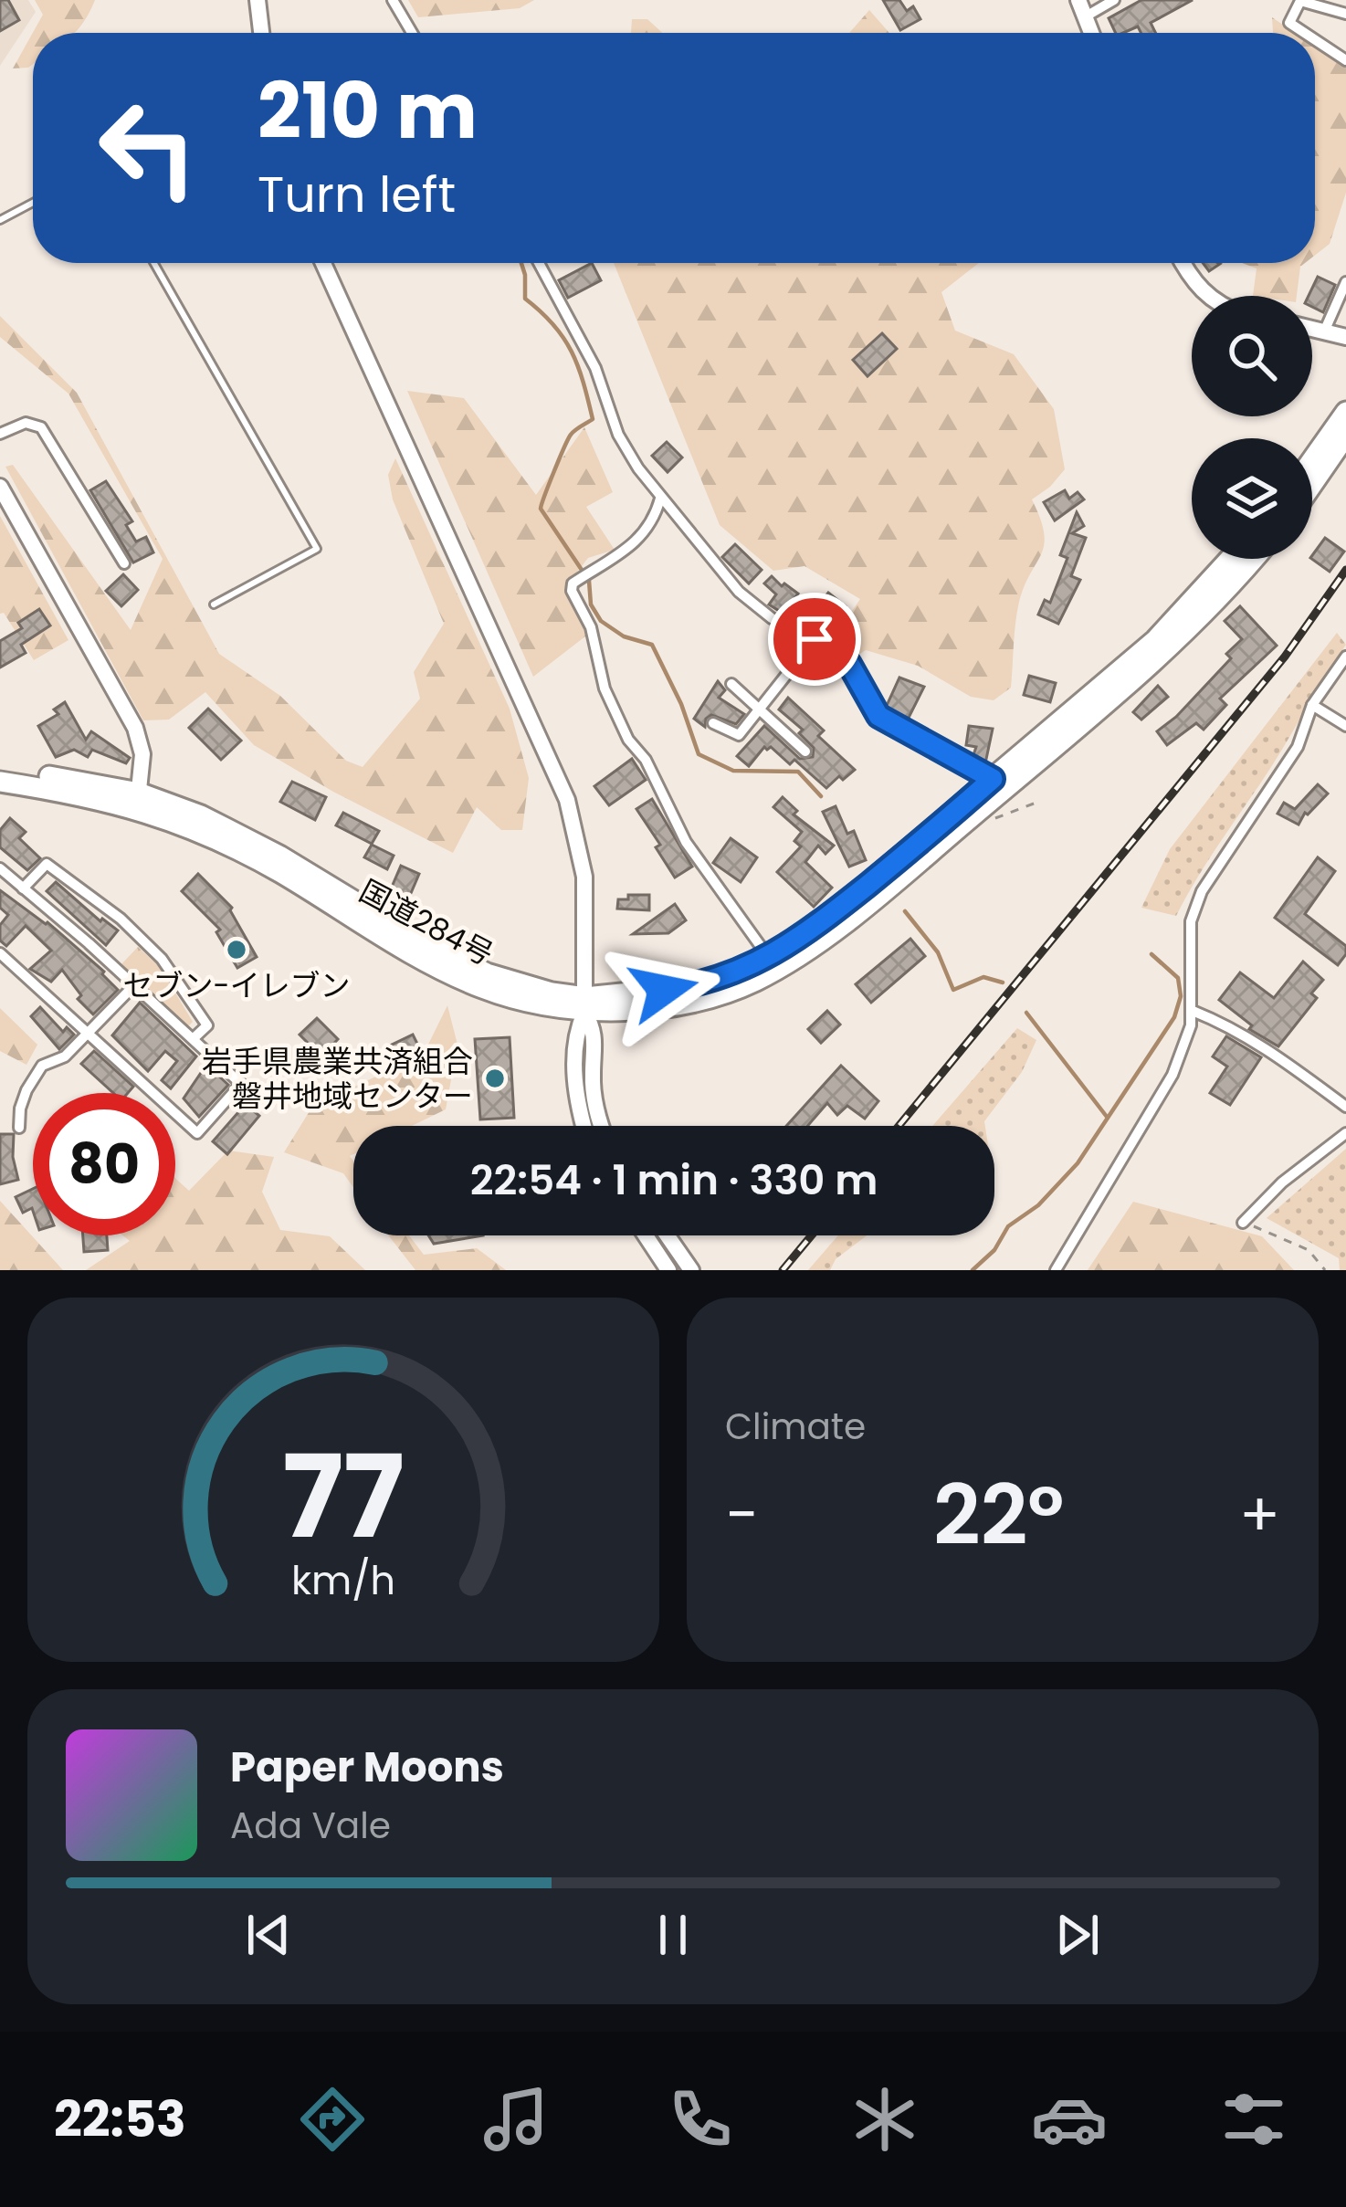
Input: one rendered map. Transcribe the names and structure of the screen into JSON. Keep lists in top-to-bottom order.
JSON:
{
  "streets": {
    "highway": ["国道284号"]
  },
  "places": ["セブン-イレブン", "岩手県農業共済組合 磐井地域センター"],
  "page": {
    "turn": ["210 m", "Turn left"],
    "limit": "80",
    "trip": "22:54 · 1 min · 330 m",
    "tile": "Climate",
    "heat": ["−", "22°", "+"],
    "song": ["Paper Moons", "Ada Vale"],
    "tabs": "22:53",
    "gauge": ["77", "km/h"]
  }
}
